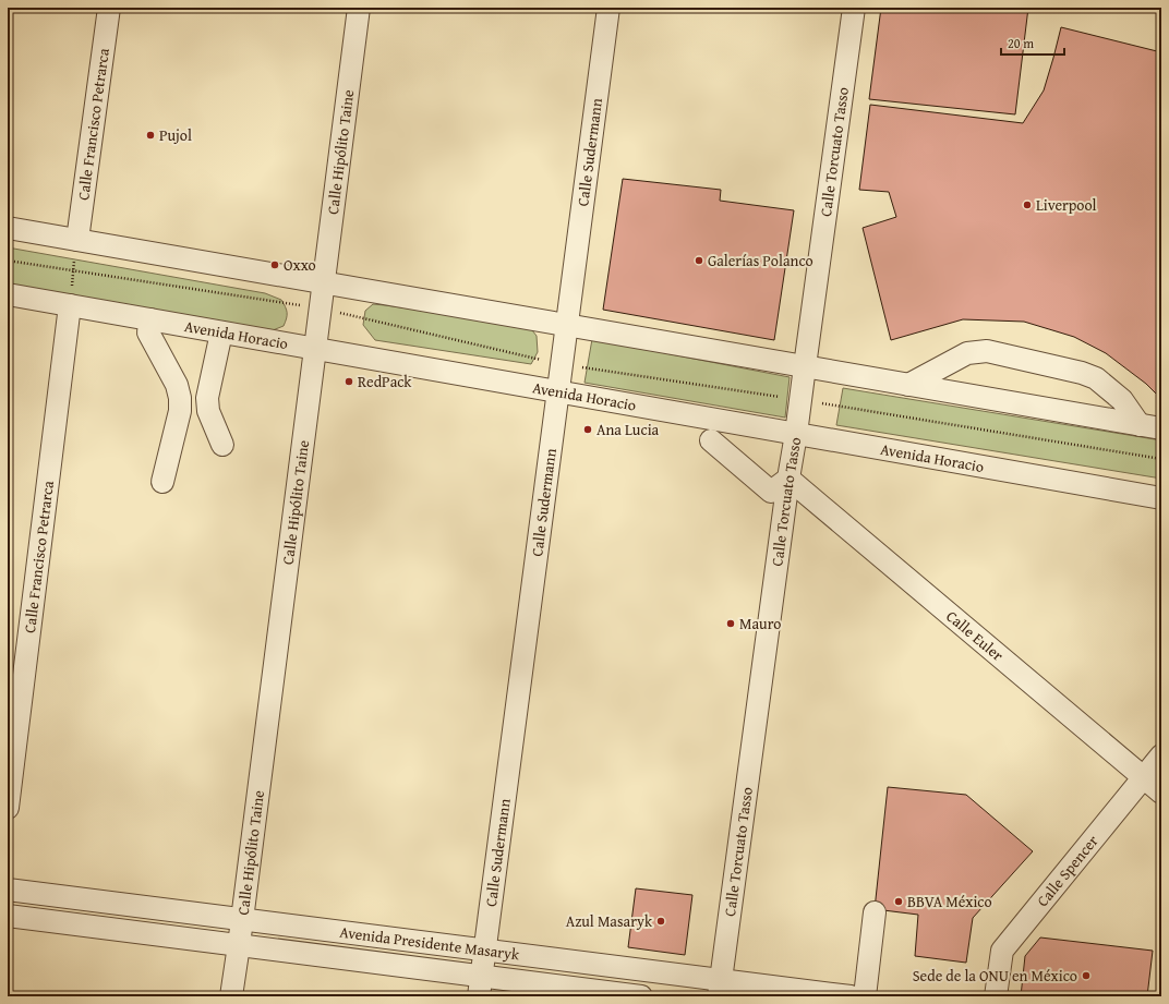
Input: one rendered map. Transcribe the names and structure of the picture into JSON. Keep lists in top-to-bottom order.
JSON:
{
  "streets": {
    "street": [
      "Calle Francisco Petrarca",
      "Calle Hipólito Taine",
      "Calle Sudermann",
      "Calle Torcuato Tasso",
      "Avenida Horacio",
      "Calle Euler",
      "Calle Spencer",
      "Avenida Presidente Masaryk"
    ]
  },
  "crossings": [
    ["Calle Francisco Petrarca", "Avenida Horacio"],
    ["Calle Hipólito Taine", "Avenida Horacio"],
    ["Calle Hipólito Taine", "Avenida Presidente Masaryk"],
    ["Calle Sudermann", "Avenida Horacio"],
    ["Calle Sudermann", "Avenida Presidente Masaryk"],
    ["Calle Torcuato Tasso", "Avenida Horacio"],
    ["Calle Torcuato Tasso", "Calle Euler"],
    ["Calle Torcuato Tasso", "Avenida Presidente Masaryk"],
    ["Calle Euler", "Calle Spencer"]
  ],
  "places": [
    "Pujol",
    "Liverpool",
    "Galerías Polanco",
    "Oxxo",
    "RedPack",
    "Ana Lucia",
    "Mauro",
    "BBVA México",
    "Azul Masaryk",
    "Sede de la ONU en México"
  ],
  "scale_bar": "20 m"
}
